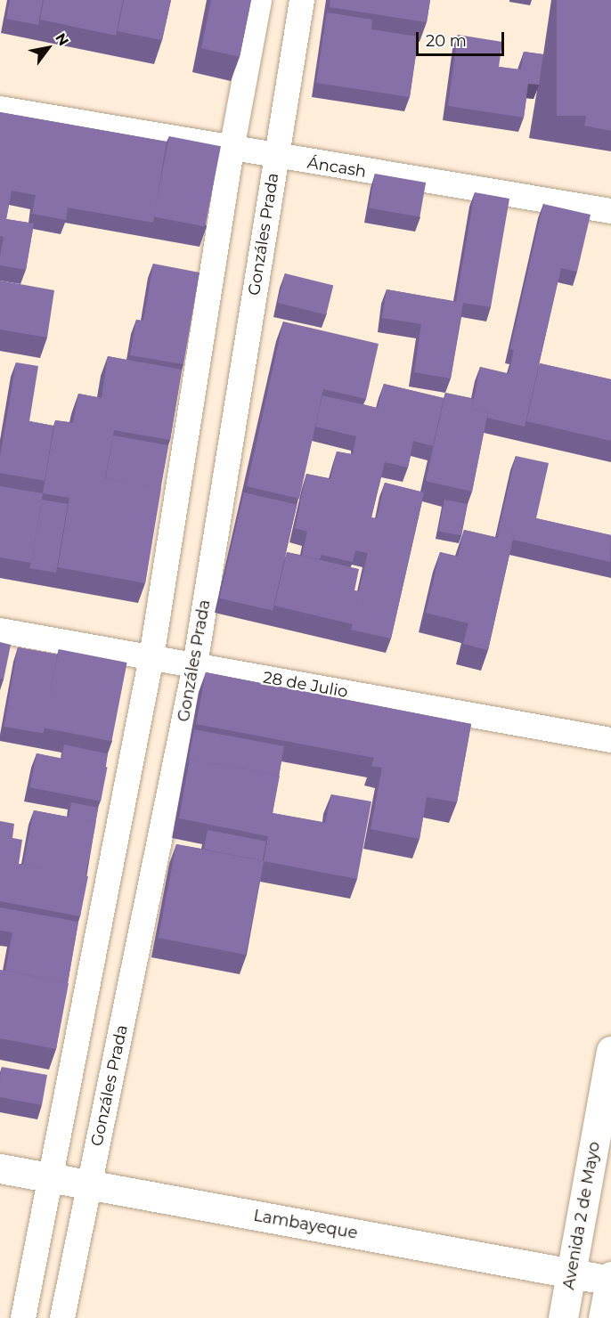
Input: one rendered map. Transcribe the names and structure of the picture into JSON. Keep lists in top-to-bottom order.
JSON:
{
  "streets": {
    "street": [
      "Áncash",
      "Gonzáles Prada",
      "28 de Julio",
      "Avenida 2 de Mayo",
      "Lambayeque"
    ]
  },
  "crossings": [
    ["Áncash", "Gonzáles Prada"],
    ["Gonzáles Prada", "28 de Julio"],
    ["Gonzáles Prada", "Lambayeque"],
    ["Avenida 2 de Mayo", "Lambayeque"]
  ],
  "scale_bar": "20 m",
  "north": "top right"
}
